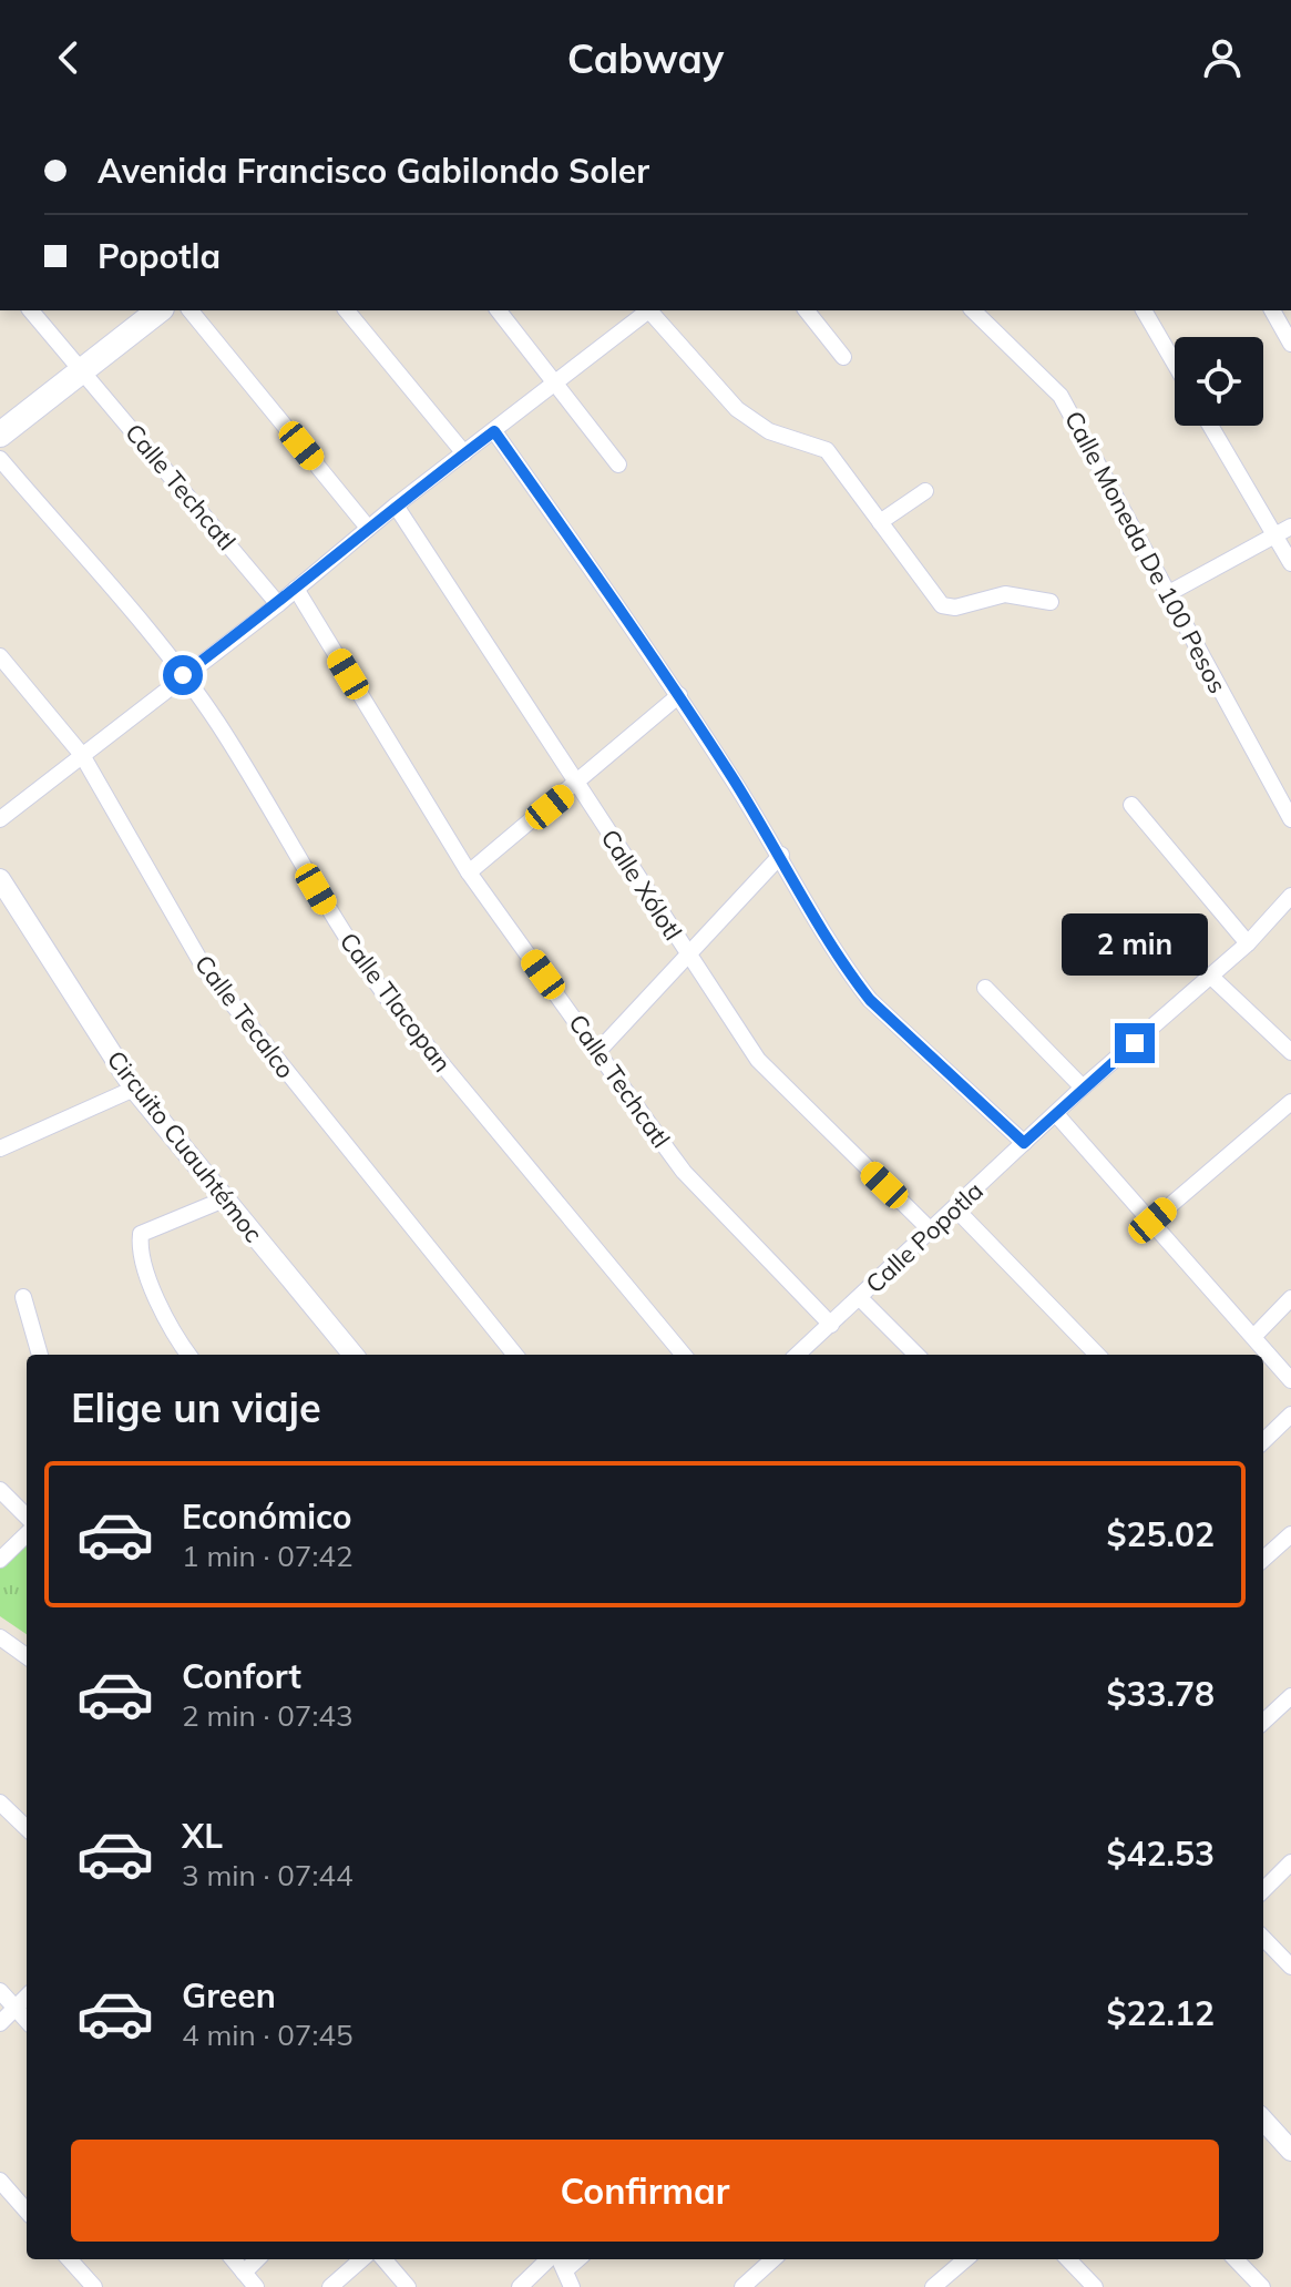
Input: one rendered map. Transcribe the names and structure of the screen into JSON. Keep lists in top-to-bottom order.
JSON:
{
  "streets": {
    "street": [
      "Calle Techcatl",
      "Calle Moneda De 100 Pesos",
      "Calle Xólotl",
      "Calle Tlacopan",
      "Calle Tecalco",
      "Circuito Cuauhtémoc",
      "Calle Popotla"
    ]
  },
  "crossings": [
    ["Calle Techcatl", "Calle Popotla"],
    ["Calle Xólotl", "Calle Popotla"]
  ],
  "page": {
    "header": "Cabway",
    "banner": ["Avenida Francisco Gabilondo Soler", "Popotla"],
    "bubble": "2 min",
    "heading": "Elige un viaje",
    "list": [
      {
        "name": "Económico",
        "note": "1 min · 07:42",
        "value": "$25.02"
      },
      {
        "name": "Confort",
        "note": "2 min · 07:43",
        "value": "$33.78"
      },
      {
        "name": "XL",
        "note": "3 min · 07:44",
        "value": "$42.53"
      },
      {
        "name": "Green",
        "note": "4 min · 07:45",
        "value": "$22.12"
      }
    ],
    "buttons": "Confirmar"
  }
}
